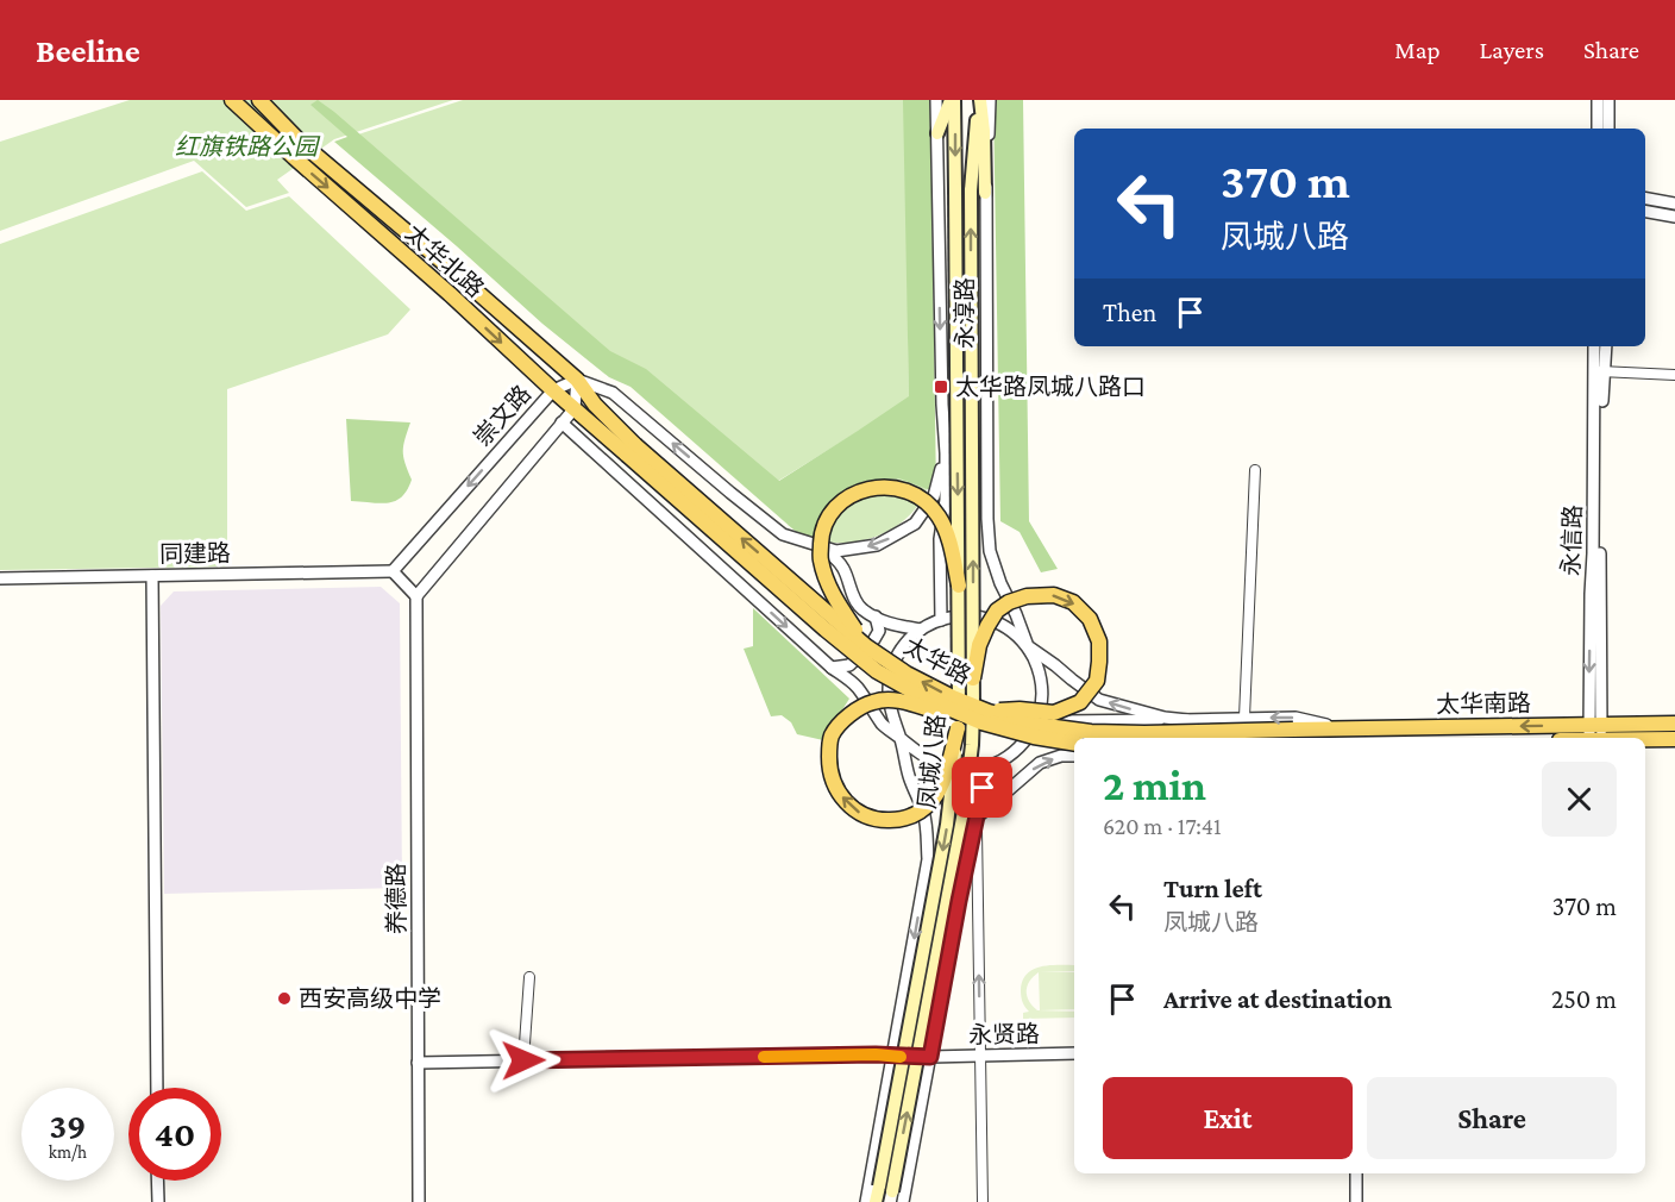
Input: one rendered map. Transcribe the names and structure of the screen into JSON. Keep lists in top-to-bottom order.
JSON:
{
  "streets": {
    "main road": [
      "太华北路",
      "太华路",
      "太华南路",
      "凤城八路"
    ],
    "street": [
      "永淳路",
      "崇文路",
      "永信路",
      "同建路",
      "养德路",
      "永贤路"
    ]
  },
  "crossings": [
    ["太华北路", "崇文路"],
    ["太华北路", "太华路"],
    ["永淳路", "凤城八路"],
    ["崇文路", "同建路"],
    ["永信路", "太华南路"],
    ["太华路", "太华南路"],
    ["凤城八路", "永贤路"],
    ["养德路", "永贤路"]
  ],
  "one_way": ["太华南路"],
  "parks": ["红旗铁路公园"],
  "places": {
    "transit": ["太华路凤城八路口"],
    "other": ["西安高级中学"]
  },
  "page": {
    "header": "Beeline",
    "nav": ["Map", "Layers", "Share"],
    "turn": ["370 m", "凤城八路"],
    "then": "Then",
    "heading": ["2 min", "620 m · 17:41"],
    "list": [
      {
        "name": "Turn left",
        "note": "凤城八路",
        "value": "370 m"
      },
      {
        "name": "Arrive at destination",
        "value": "250 m"
      }
    ],
    "buttons": ["Exit", "Share"],
    "speed": "39 km/h",
    "limit": "40"
  }
}
